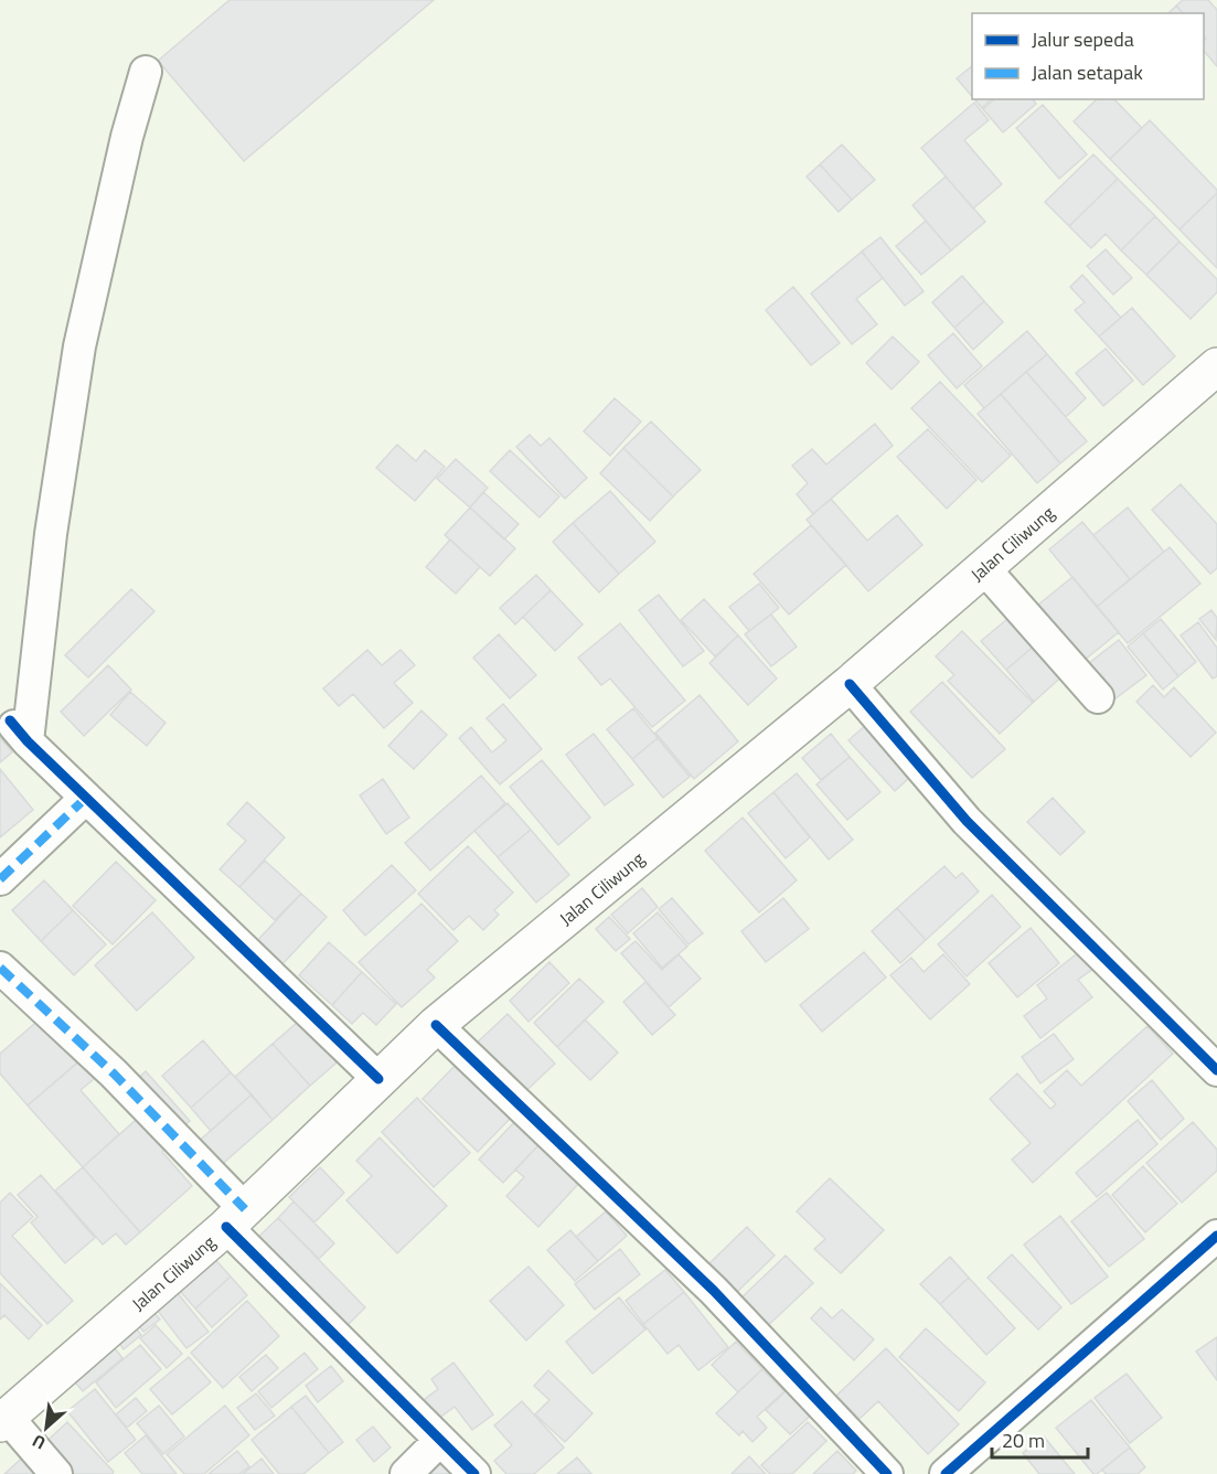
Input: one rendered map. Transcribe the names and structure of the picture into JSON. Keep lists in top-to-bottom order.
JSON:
{
  "streets": {
    "main road": ["Jalan Ciliwung"]
  },
  "legend": ["Jalur sepeda", "Jalan setapak"],
  "scale_bar": "20 m",
  "north": "bottom left"
}
